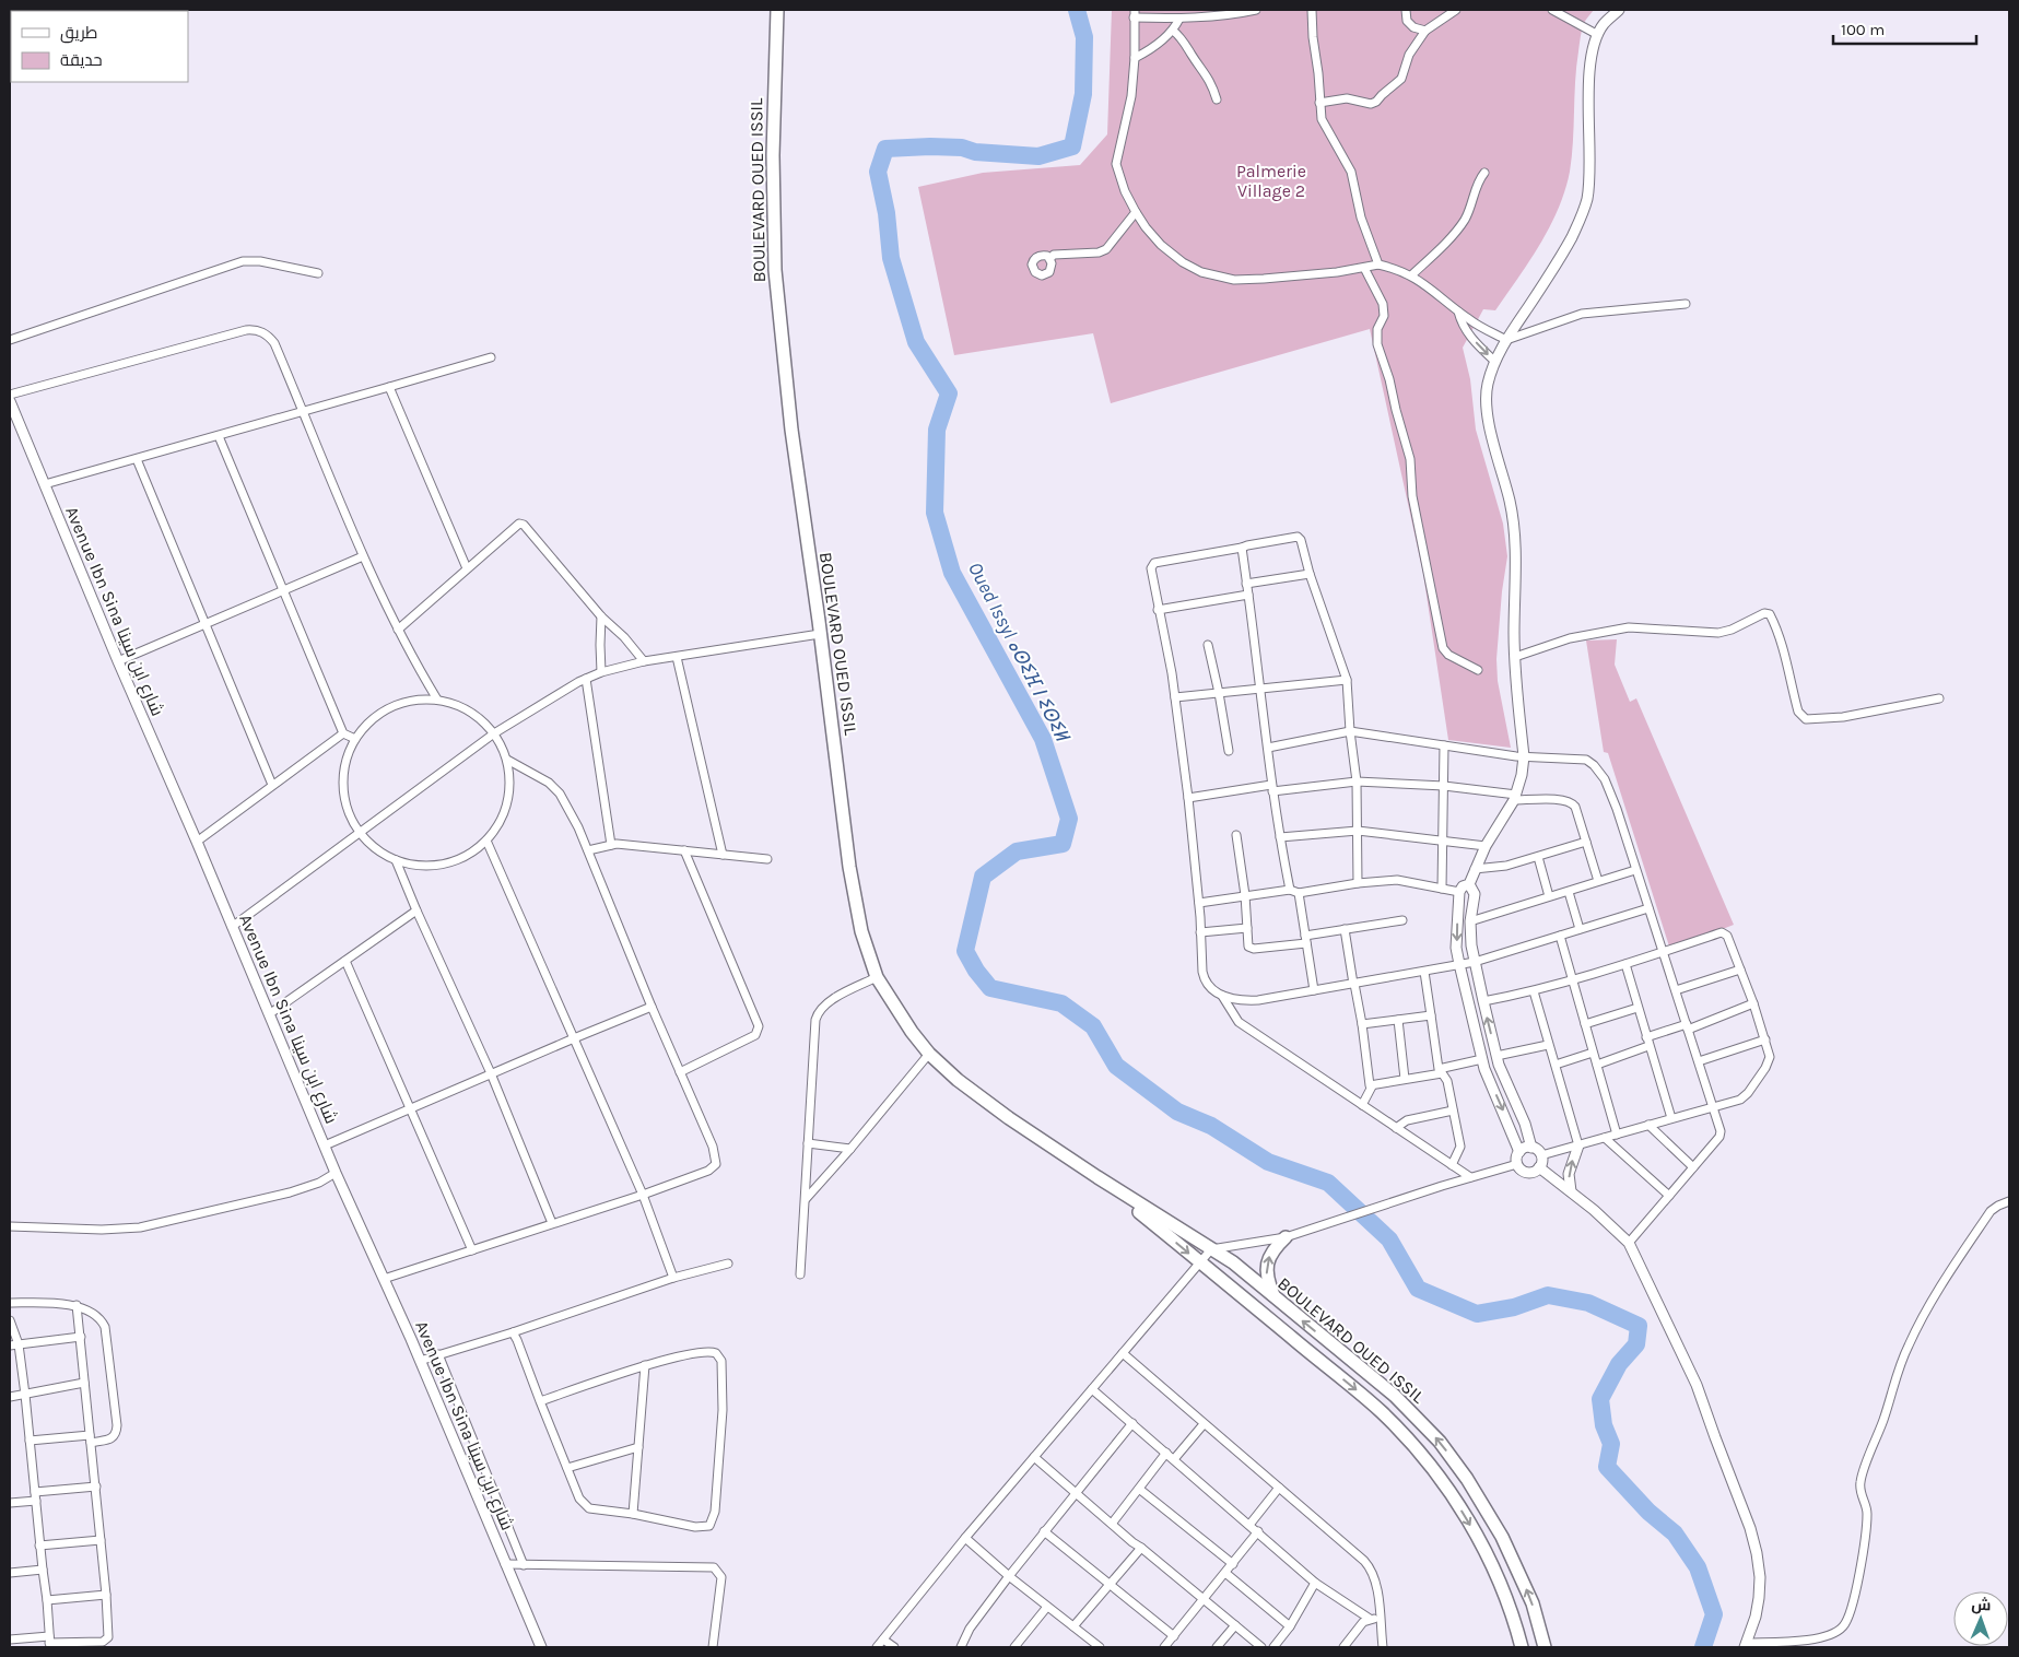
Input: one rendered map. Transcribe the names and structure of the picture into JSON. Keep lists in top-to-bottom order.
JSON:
{
  "streets": {
    "main road": ["BOULEVARD OUED ISSIL"],
    "street": ["Avenue Ibn Sina شارع ابن سينا"]
  },
  "water": ["Oued Issyl ⴰⵙⵉⴼ ⵏ ⵉⵙⵉⵍ"],
  "parks": ["Palmerie Village 2"],
  "legend": ["طريق", "حديقة"],
  "scale_bar": "100 m",
  "north": "top"
}
